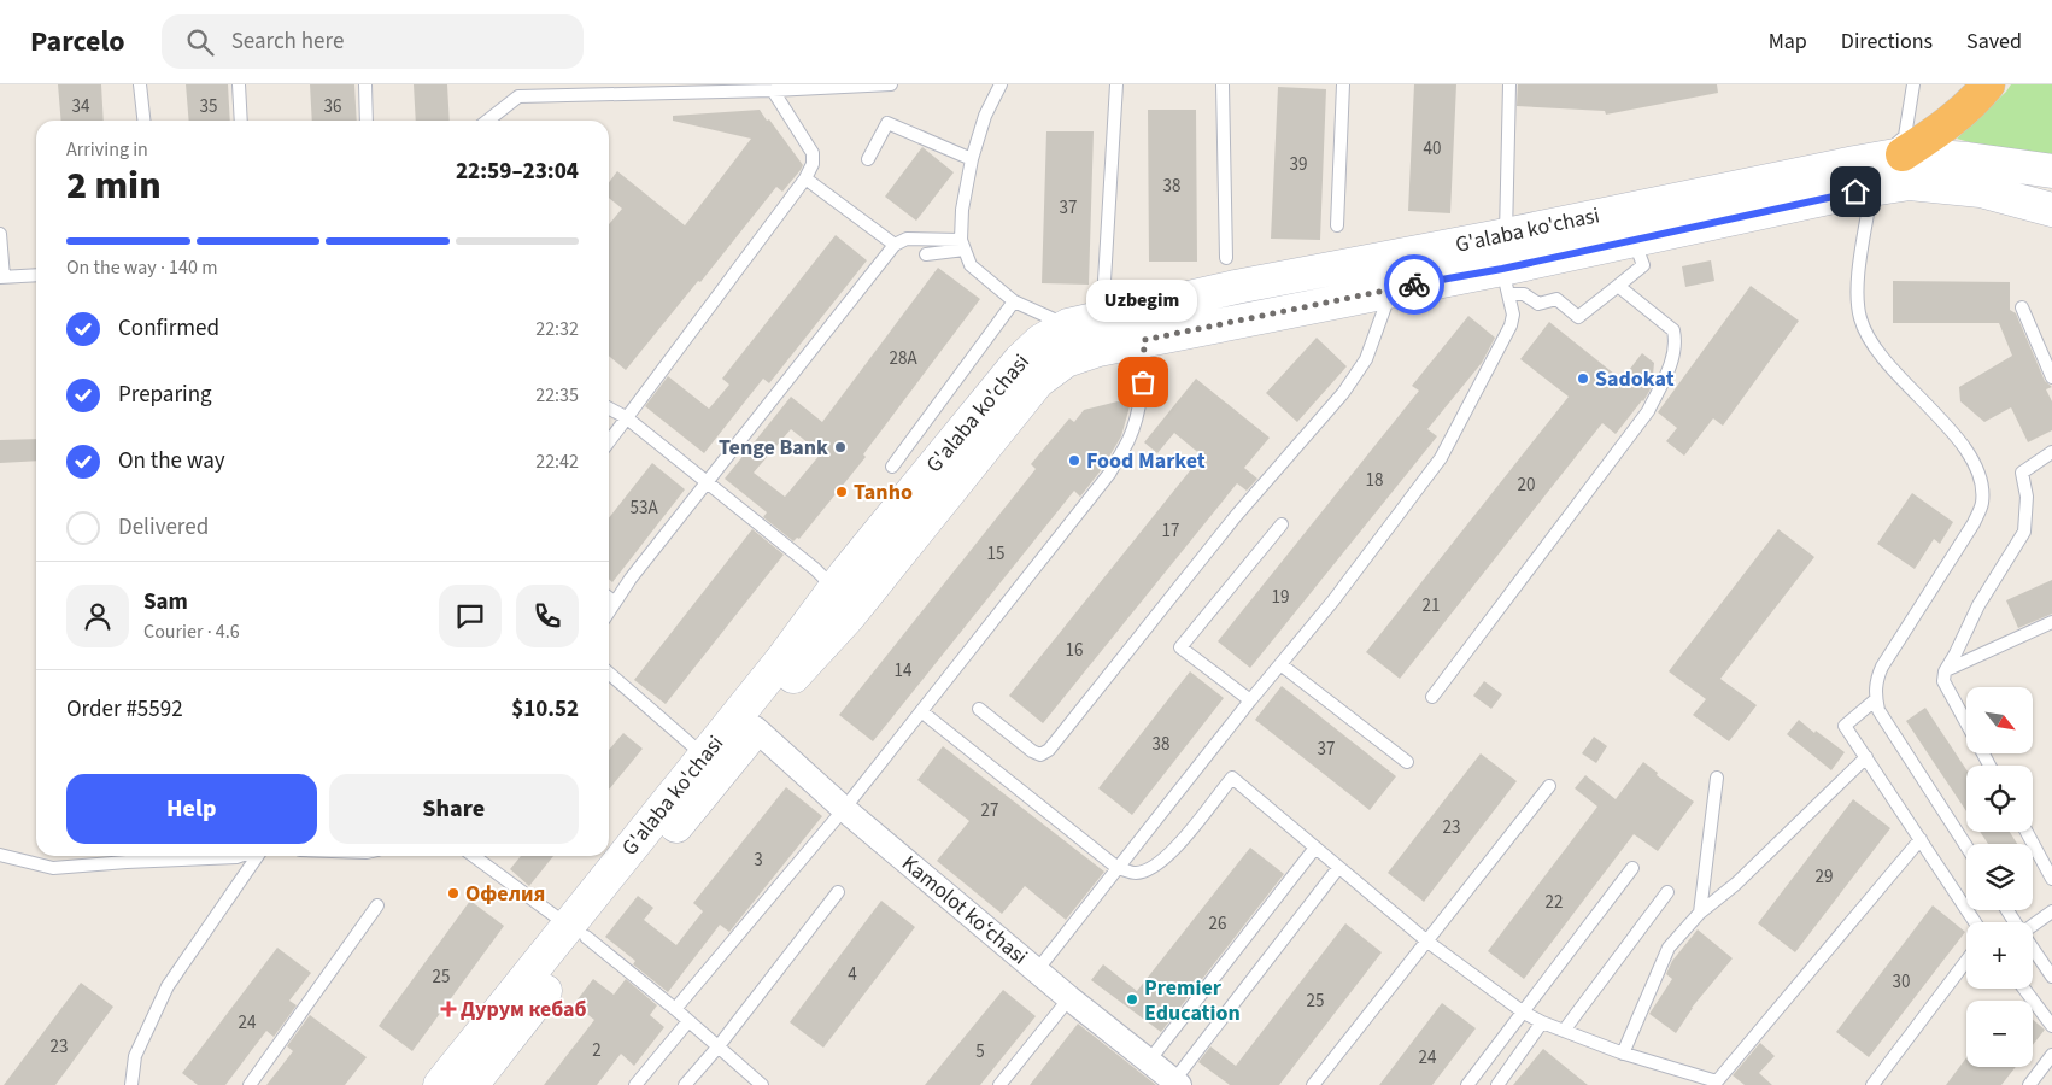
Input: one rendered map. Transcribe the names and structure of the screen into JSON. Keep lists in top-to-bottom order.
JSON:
{
  "streets": {
    "main road": ["G'alaba ko'chasi"],
    "street": ["Kamolot koʻchasi"]
  },
  "crossings": [
    ["G'alaba ko'chasi", "Kamolot koʻchasi"]
  ],
  "places": {
    "other": [
      "Sadokat",
      "Uzbegim",
      "Tenge Bank",
      "Food Market",
      "Tanho",
      "Офелия",
      "Premier Education"
    ],
    "health": ["Дурум кебаб"]
  },
  "house_numbers": [
    "34",
    "35",
    "36",
    "40",
    "39",
    "38",
    "37",
    "28A",
    "18",
    "20",
    "53A",
    "17",
    "15",
    "19",
    "21",
    "16",
    "14",
    "38",
    "37",
    "27",
    "23",
    "3",
    "29",
    "22",
    "26",
    "4",
    "25",
    "30",
    "25",
    "24",
    "23",
    "2",
    "5",
    "24"
  ],
  "north": "bottom right",
  "page": {
    "header": "Parcelo",
    "search": "Search here",
    "nav": ["Map", "Directions", "Saved"],
    "heading": ["2 min", "Arriving in", "22:59–23:04"],
    "panel": [
      "Sam",
      "Courier · 4.6",
      "Order #5592",
      "$10.52"
    ],
    "bar": "On the way · 140 m",
    "bubble": "Uzbegim",
    "list": [
      ["Confirmed", "22:32"],
      ["Preparing", "22:35"],
      ["On the way", "22:42"],
      "Delivered"
    ],
    "map_buttons": ["+", "−"],
    "buttons": ["Help", "Share"]
  }
}
